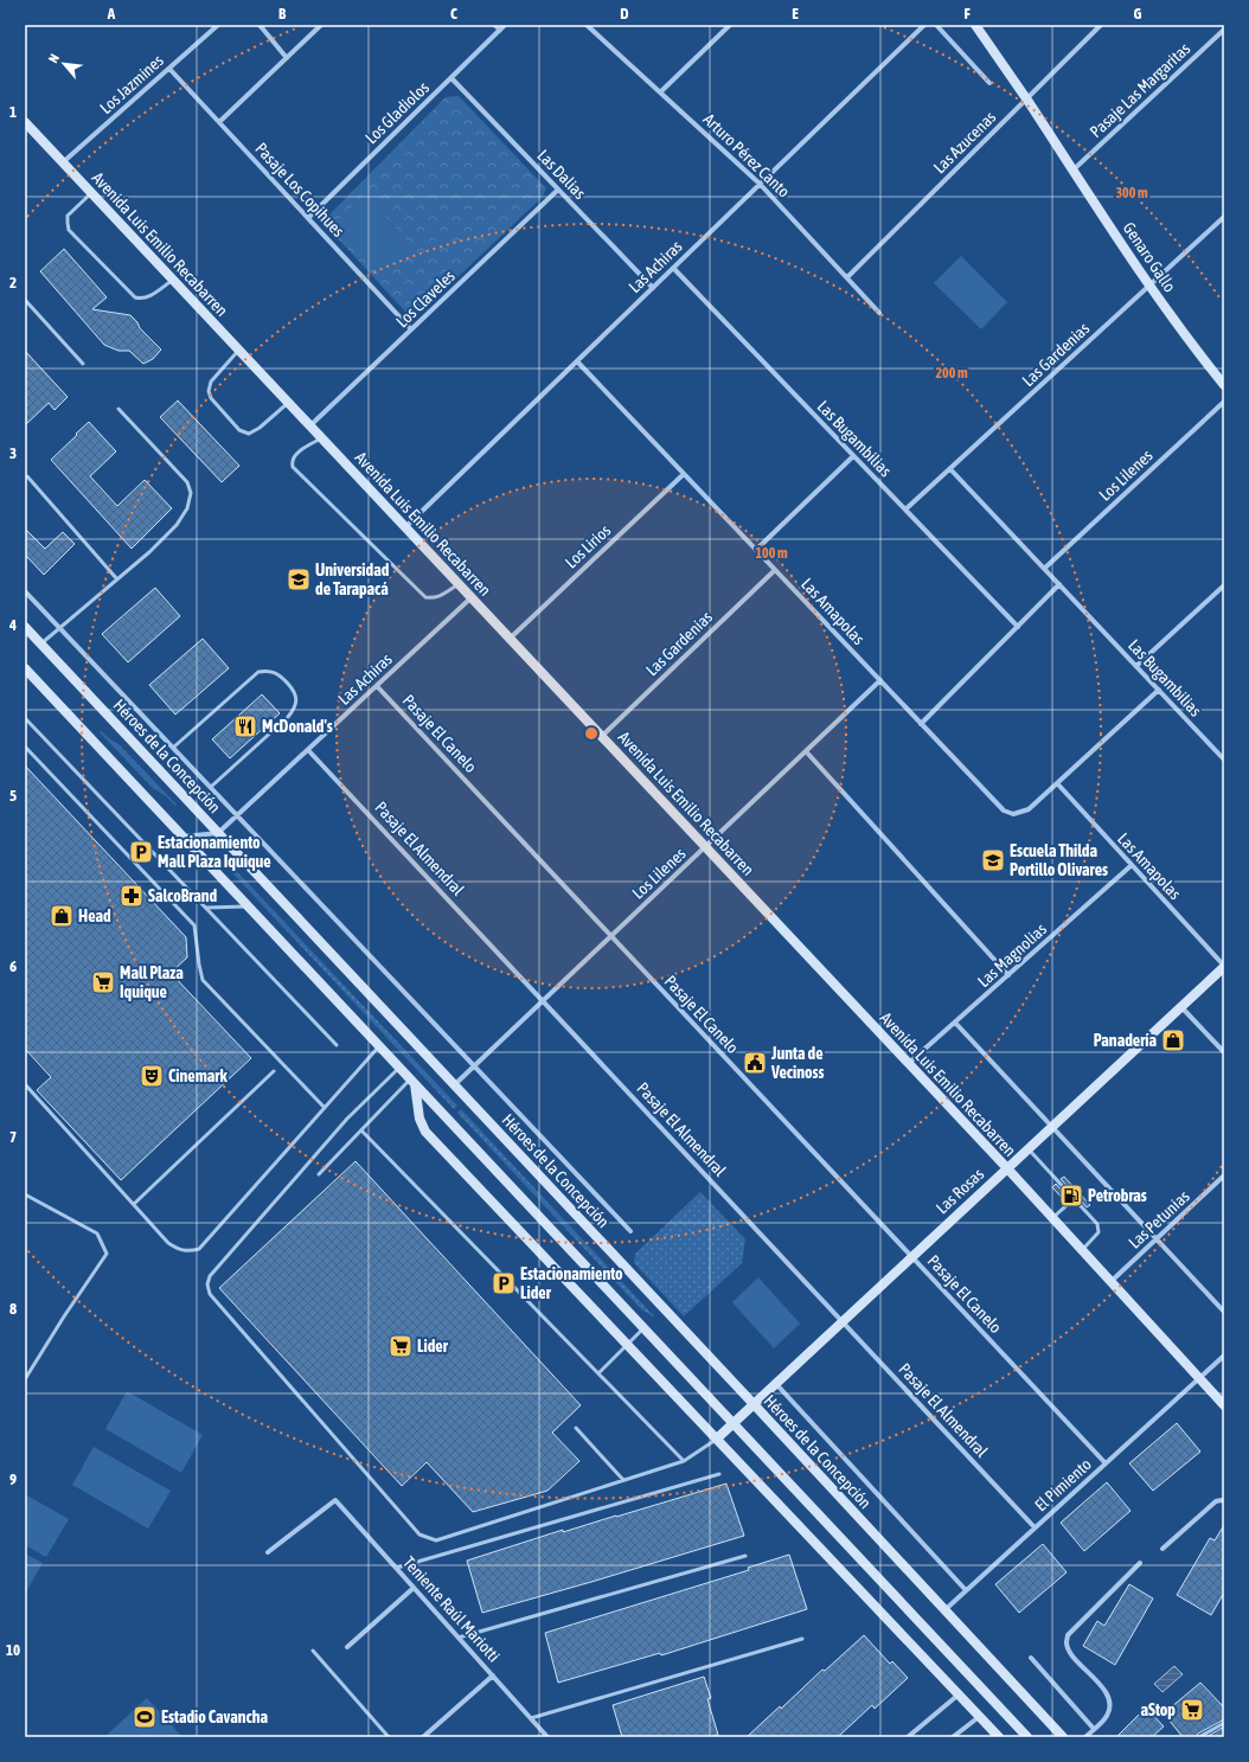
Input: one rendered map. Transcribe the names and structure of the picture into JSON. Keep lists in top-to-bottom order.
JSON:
{
  "streets": {
    "street": [
      "Los Jazmines",
      "Pasaje Las Margaritas",
      "Los Gladiolos",
      "Las Azucenas",
      "Arturo Pérez Canto",
      "Las Dalias",
      "Pasaje Los Copihues",
      "Avenida Luis Emilio Recabarren",
      "Genaro Gallo",
      "Las Achiras",
      "Los Claveles",
      "Las Gardenias",
      "Las Bugambilias",
      "Los Lilenes",
      "Los Lirios",
      "Las Amapolas",
      "Pasaje El Canelo",
      "Héroes de la Concepción",
      "Pasaje El Almendral",
      "Las Magnolias",
      "Las Rosas",
      "Las Petunias",
      "El Pimiento",
      "Teniente Raúl Mariotti"
    ]
  },
  "crossings": [
    ["Los Jazmines", "Pasaje Los Copihues"],
    ["Los Jazmines", "Avenida Luis Emilio Recabarren"],
    ["Pasaje Las Margaritas", "Genaro Gallo"],
    ["Los Gladiolos", "Las Dalias"],
    ["Los Gladiolos", "Pasaje Los Copihues"],
    ["Las Azucenas", "Arturo Pérez Canto"],
    ["Las Azucenas", "Genaro Gallo"],
    ["Arturo Pérez Canto", "Las Achiras"],
    ["Las Dalias", "Las Achiras"],
    ["Las Dalias", "Los Claveles"],
    ["Pasaje Los Copihues", "Los Claveles"],
    ["Avenida Luis Emilio Recabarren", "Las Achiras"],
    ["Avenida Luis Emilio Recabarren", "Los Claveles"],
    ["Avenida Luis Emilio Recabarren", "Las Gardenias"],
    ["Avenida Luis Emilio Recabarren", "Los Lilenes"],
    ["Avenida Luis Emilio Recabarren", "Los Lirios"],
    ["Avenida Luis Emilio Recabarren", "Las Magnolias"],
    ["Avenida Luis Emilio Recabarren", "Las Rosas"],
    ["Avenida Luis Emilio Recabarren", "Las Petunias"],
    ["Avenida Luis Emilio Recabarren", "El Pimiento"],
    ["Genaro Gallo", "Las Gardenias"],
    ["Las Achiras", "Las Bugambilias"],
    ["Las Achiras", "Las Amapolas"],
    ["Las Achiras", "Pasaje El Canelo"],
    ["Las Achiras", "Héroes de la Concepción"],
    ["Las Achiras", "Pasaje El Almendral"],
    ["Las Gardenias", "Las Bugambilias"],
    ["Las Gardenias", "Las Amapolas"],
    ["Las Bugambilias", "Los Lilenes"],
    ["Los Lilenes", "Las Amapolas"],
    ["Los Lilenes", "Pasaje El Canelo"],
    ["Los Lilenes", "Héroes de la Concepción"],
    ["Los Lilenes", "Pasaje El Almendral"],
    ["Los Lirios", "Las Amapolas"],
    ["Las Amapolas", "Las Magnolias"],
    ["Las Amapolas", "Las Rosas"],
    ["Pasaje El Canelo", "Las Rosas"],
    ["Pasaje El Canelo", "El Pimiento"],
    ["Héroes de la Concepción", "Las Rosas"],
    ["Héroes de la Concepción", "El Pimiento"],
    ["Pasaje El Almendral", "Las Rosas"],
    ["Pasaje El Almendral", "El Pimiento"]
  ],
  "places": {
    "school or university": ["Universidad de Tarapacá", "Escuela Thilda Portillo Olivares"],
    "restaurant": ["McDonald's"],
    "parking": ["Estacionamiento Mall Plaza Iquique", "Estacionamiento Lider"],
    "pharmacy": ["SalcoBrand"],
    "shop": ["Head", "Panadería"],
    "supermarket": ["Mall Plaza Iquique", "Lider", "aStop"],
    "public building": ["Junta de Vecinoss"],
    "theatre": ["Cinemark"],
    "fuel station": ["Petrobras"],
    "sports": ["Estadio Cavancha"]
  },
  "north": "top left",
  "grid": {
    "columns": [
      "A",
      "B",
      "C",
      "D",
      "E",
      "F",
      "G"
    ],
    "rows": [
      "1",
      "2",
      "3",
      "4",
      "5",
      "6",
      "7",
      "8",
      "9",
      "10"
    ]
  },
  "rings": ["300 m", "200 m", "100 m"]
}
